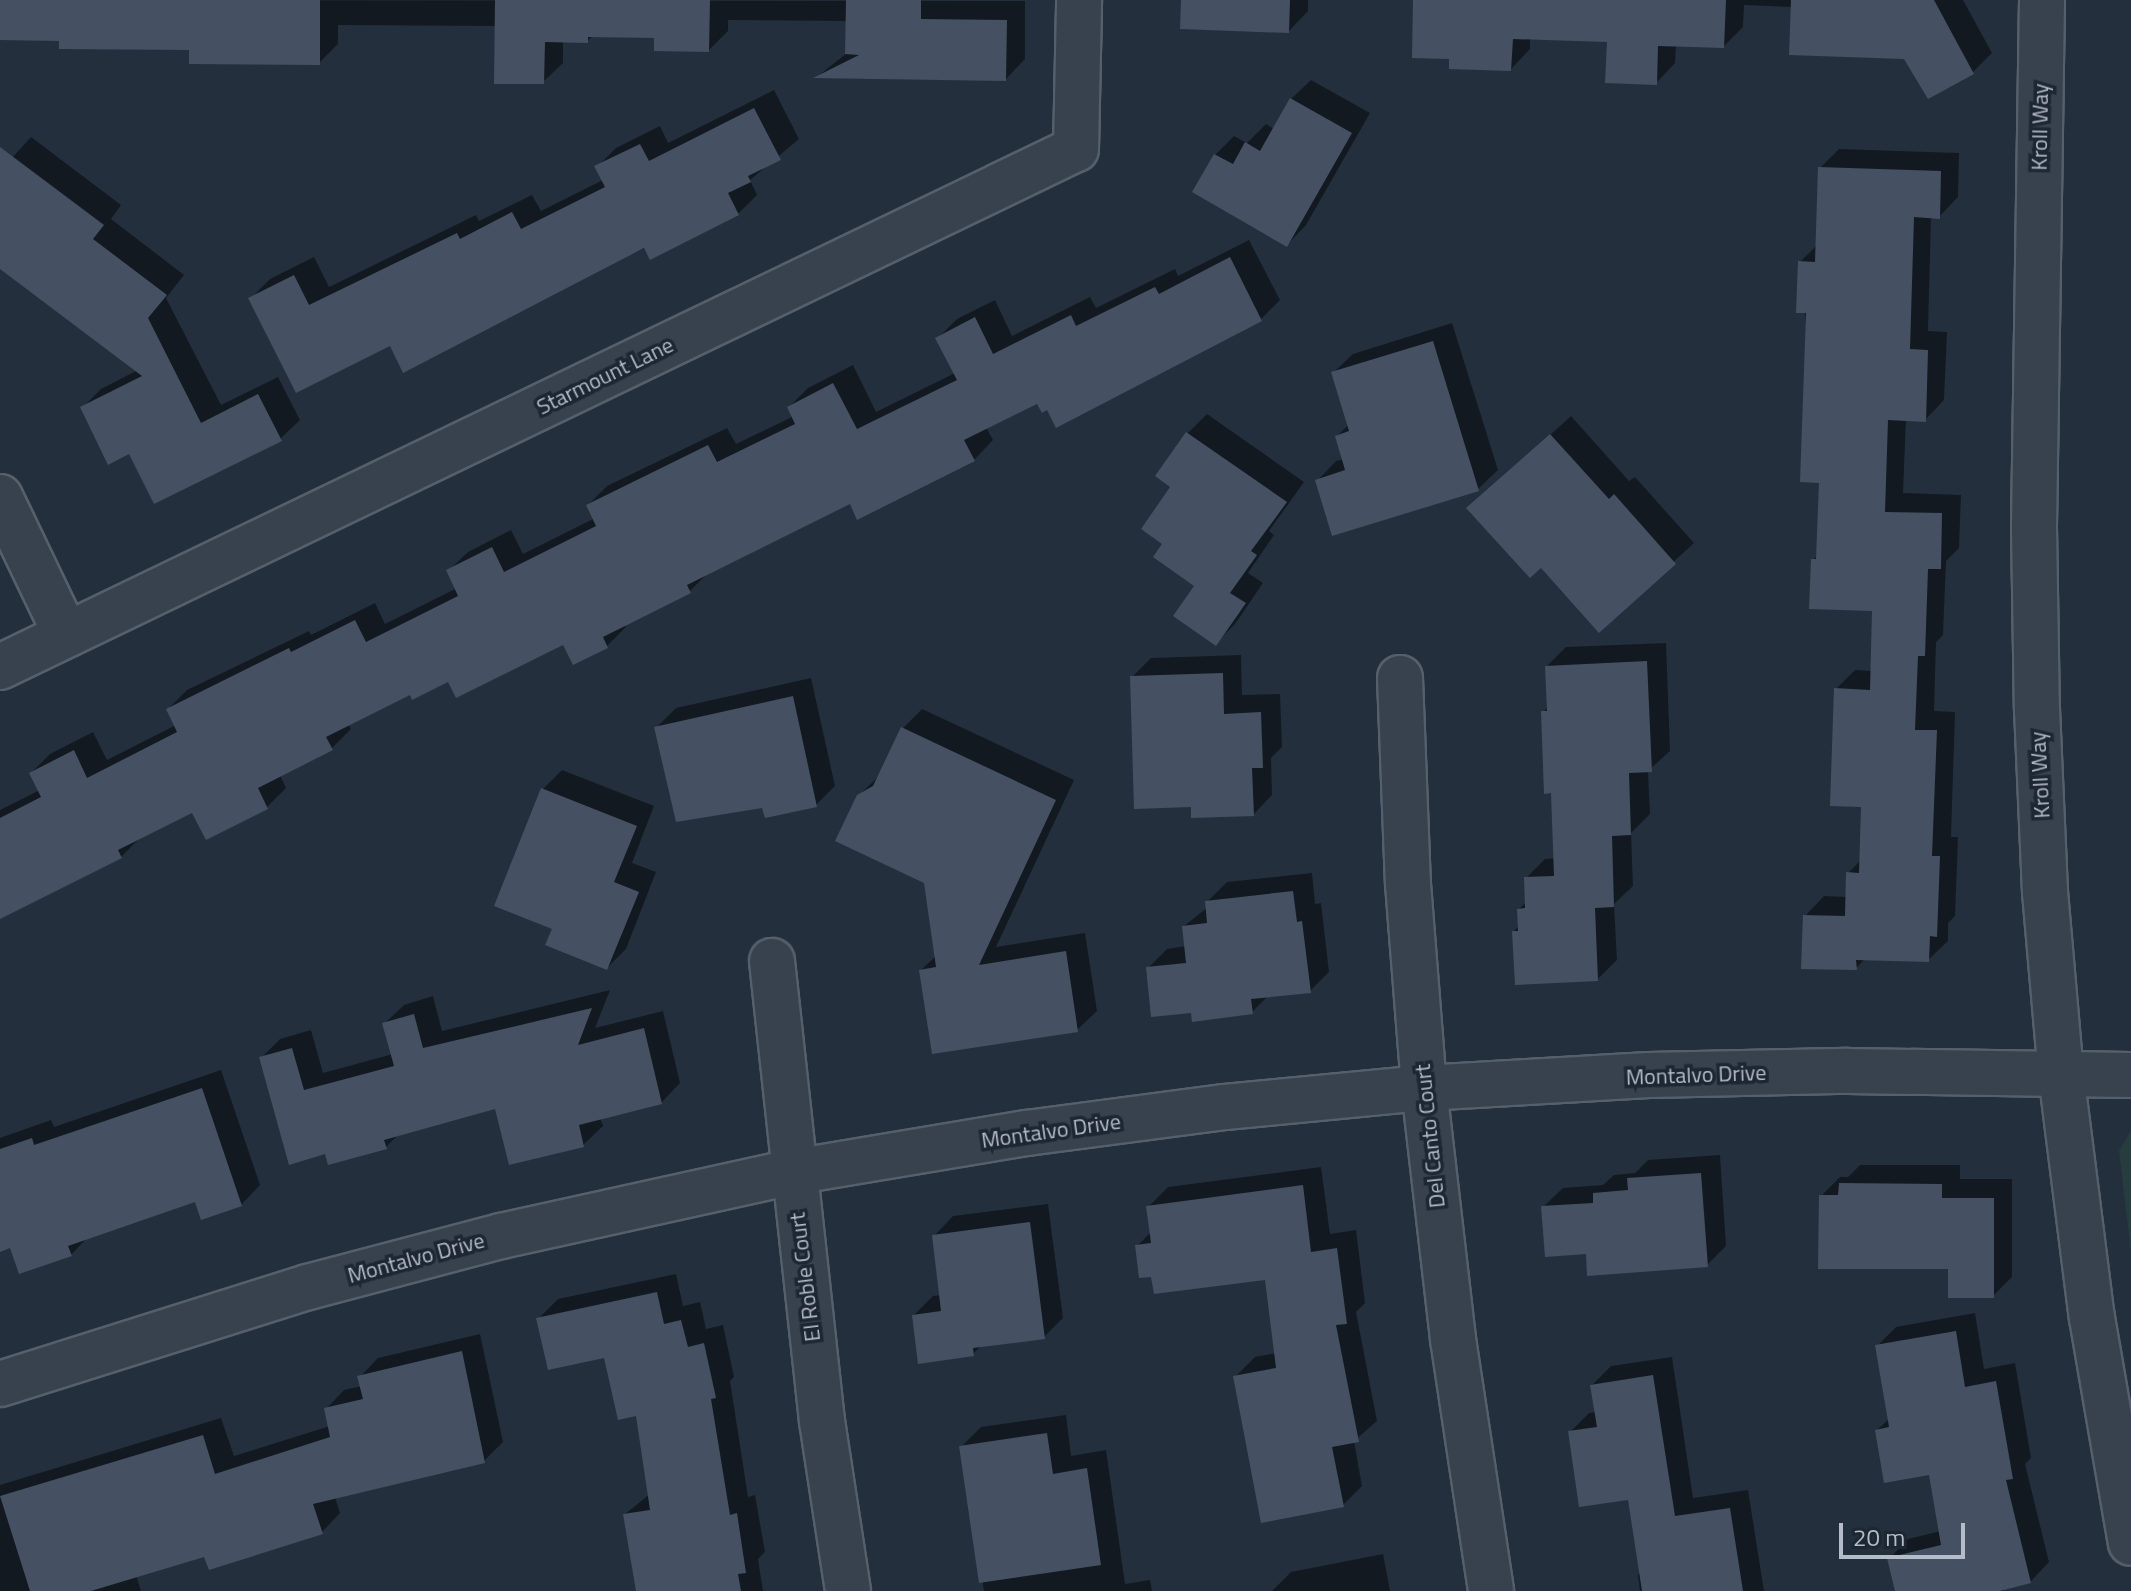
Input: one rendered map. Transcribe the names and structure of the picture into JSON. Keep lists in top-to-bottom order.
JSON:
{
  "streets": {
    "street": [
      "Kroll Way",
      "Starmount Lane",
      "Montalvo Drive",
      "Del Canto Court",
      "El Roble Court"
    ]
  },
  "crossings": [
    ["Kroll Way", "Montalvo Drive"],
    ["Montalvo Drive", "Del Canto Court"],
    ["Montalvo Drive", "El Roble Court"]
  ],
  "scale_bar": "20 m"
}
